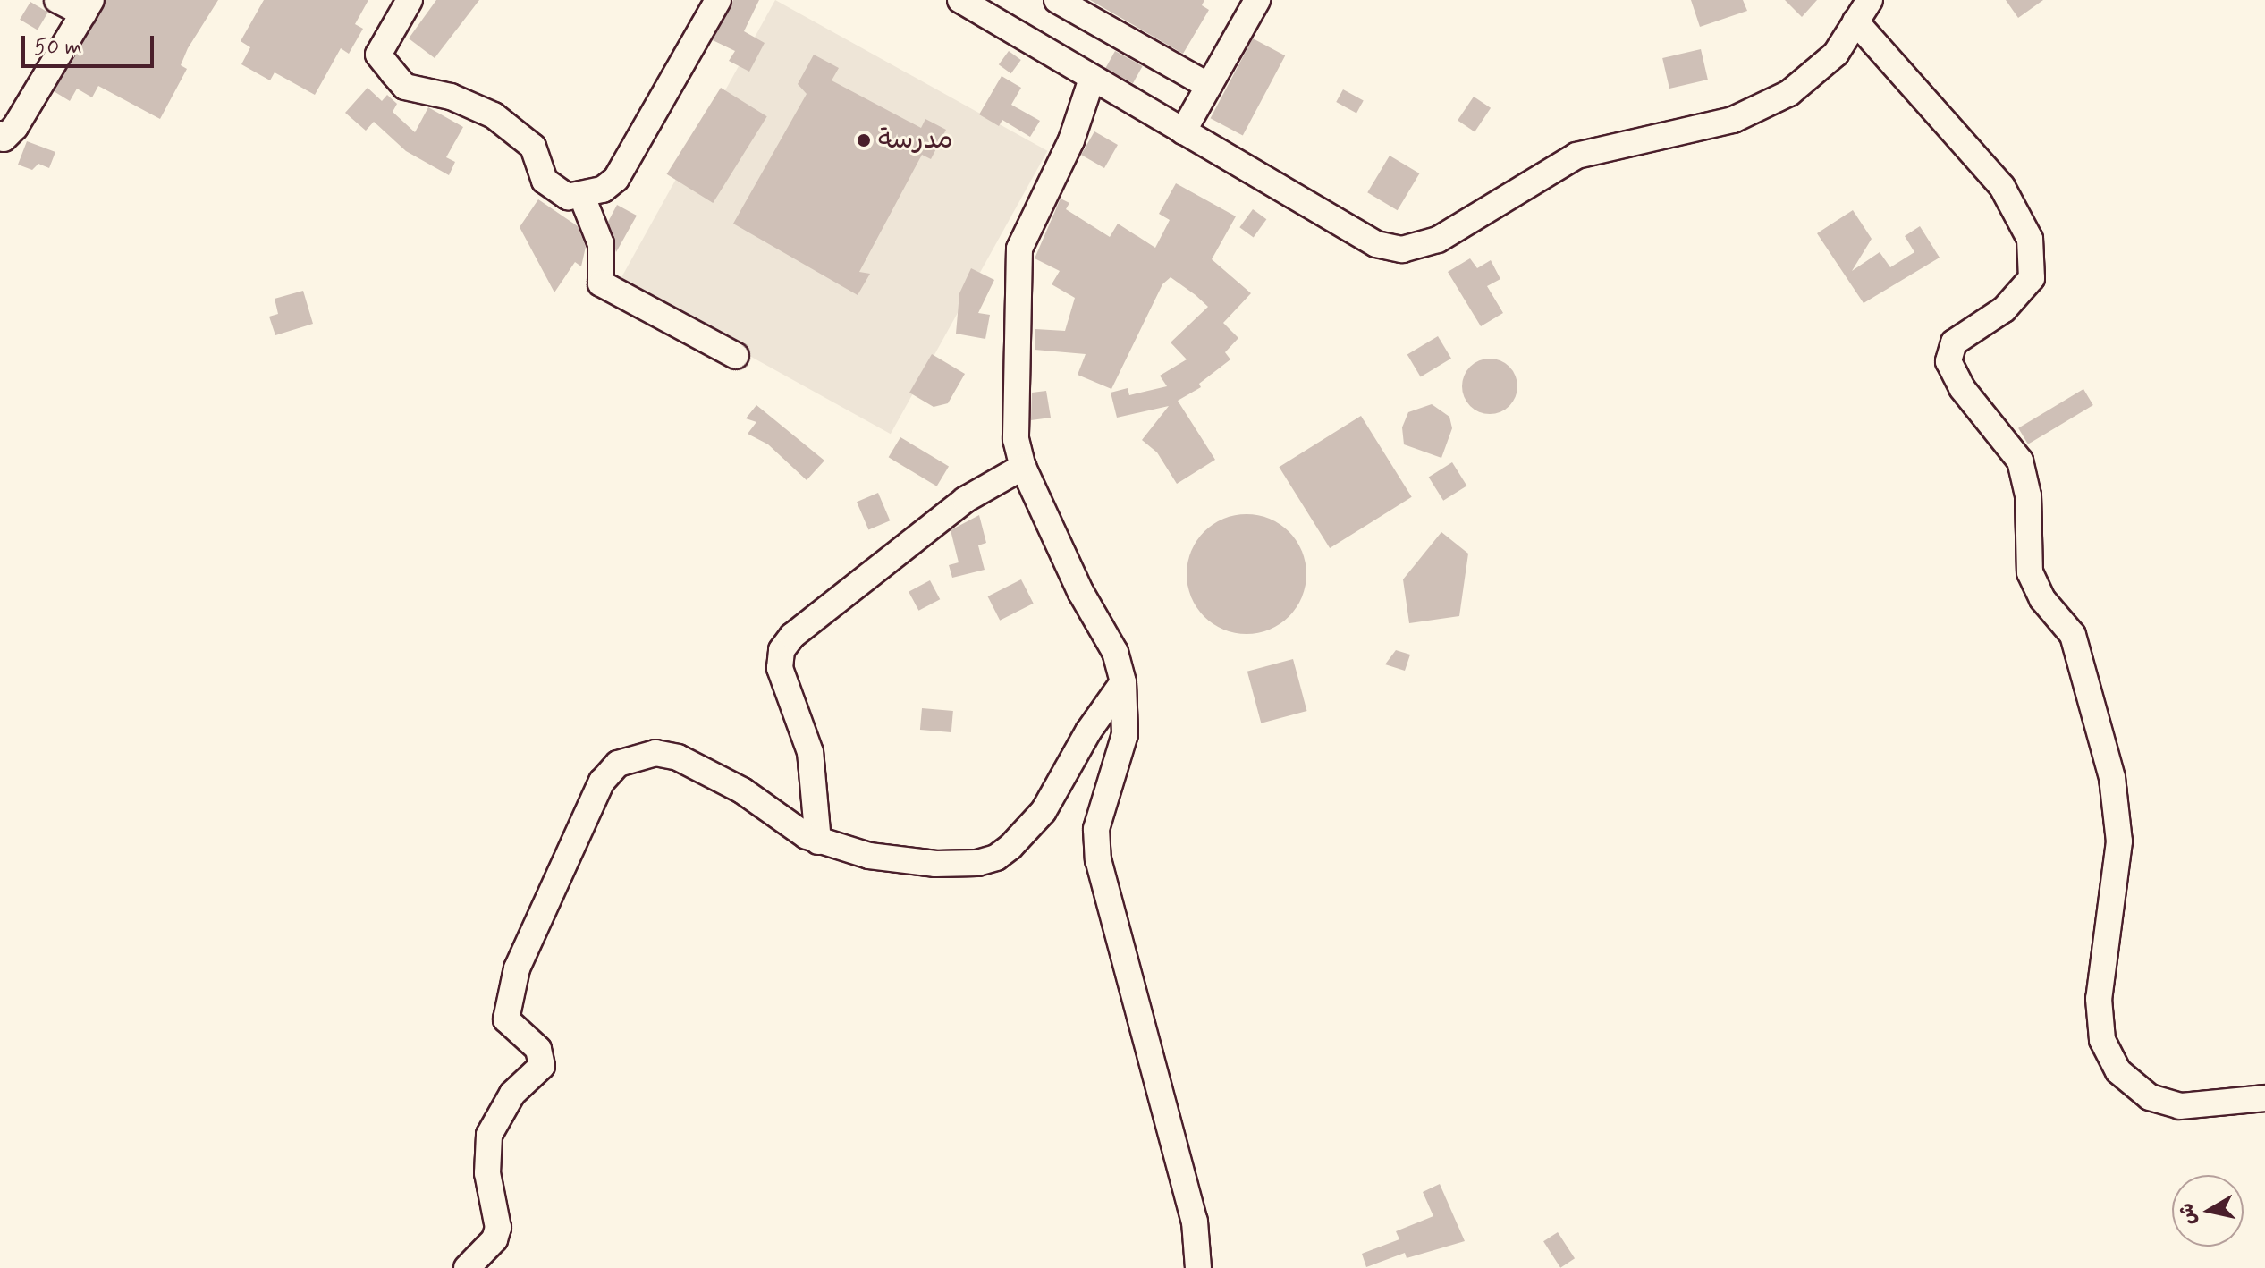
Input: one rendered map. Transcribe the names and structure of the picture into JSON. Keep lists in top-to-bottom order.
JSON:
{
  "places": ["مدرسة"],
  "scale_bar": "50 m",
  "north": "left"
}
